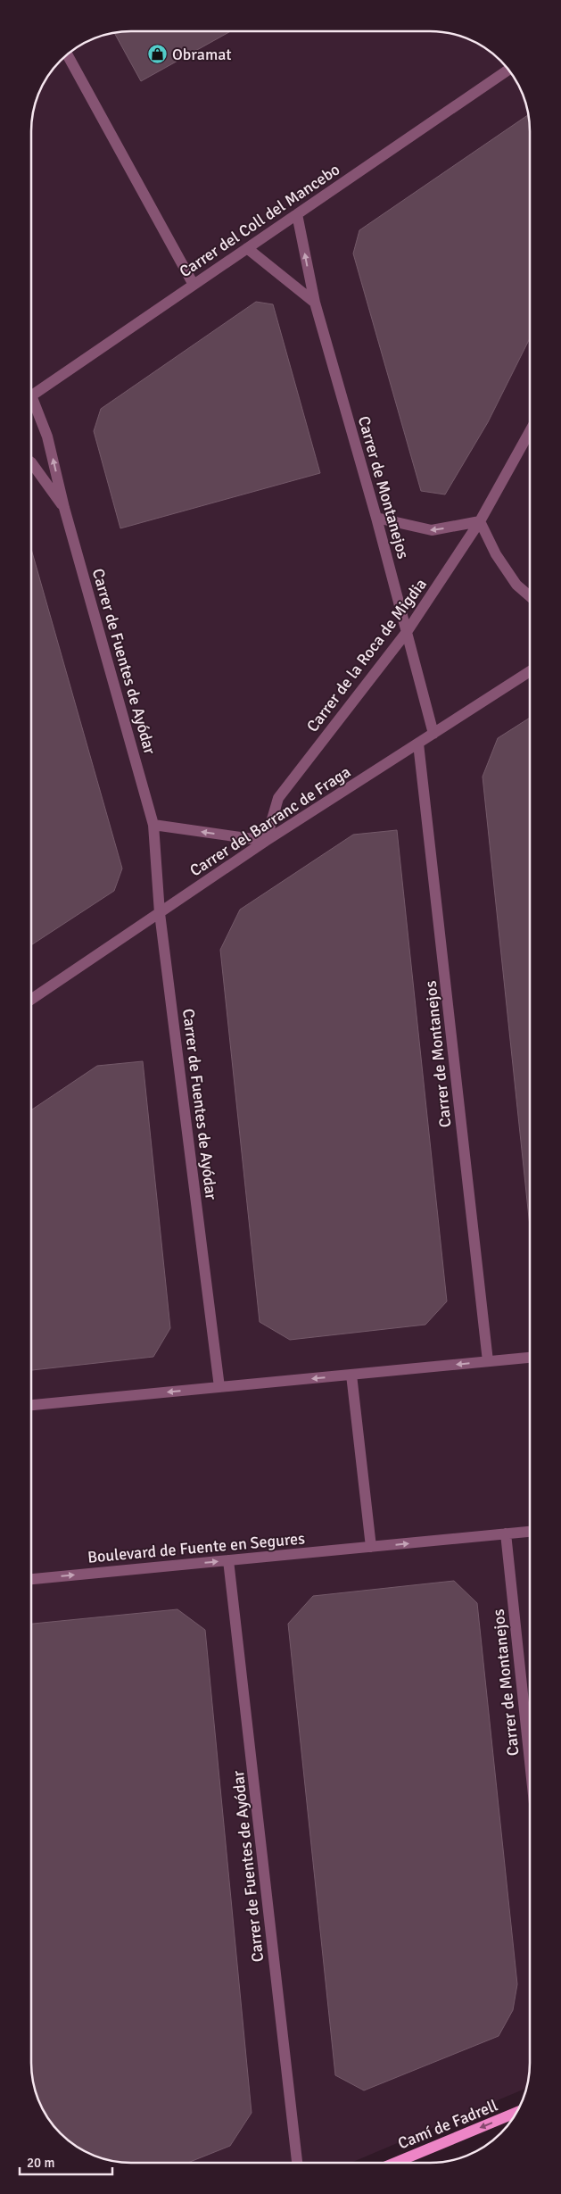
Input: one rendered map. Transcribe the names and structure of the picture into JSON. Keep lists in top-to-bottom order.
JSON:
{
  "streets": {
    "main road": ["Camí de Fadrell"],
    "street": [
      "Carrer del Coll del Mancebo",
      "Carrer de Montanejos",
      "Carrer de la Roca de Migdia",
      "Carrer de Fuentes de Ayódar",
      "Carrer del Barranc de Fraga",
      "Boulevard de Fuente en Segures"
    ]
  },
  "crossings": [
    ["Carrer del Coll del Mancebo", "Carrer de Montanejos"],
    ["Carrer de Montanejos", "Carrer de la Roca de Migdia"],
    ["Carrer de Montanejos", "Carrer del Barranc de Fraga"],
    ["Carrer de Montanejos", "Boulevard de Fuente en Segures"],
    ["Carrer de la Roca de Migdia", "Carrer del Barranc de Fraga"],
    ["Carrer de Fuentes de Ayódar", "Carrer del Barranc de Fraga"],
    ["Carrer de Fuentes de Ayódar", "Boulevard de Fuente en Segures"]
  ],
  "one_way": ["Boulevard de Fuente en Segures", "Camí de Fadrell"],
  "places": {
    "shop": ["Obramat"]
  },
  "scale_bar": "20 m"
}
